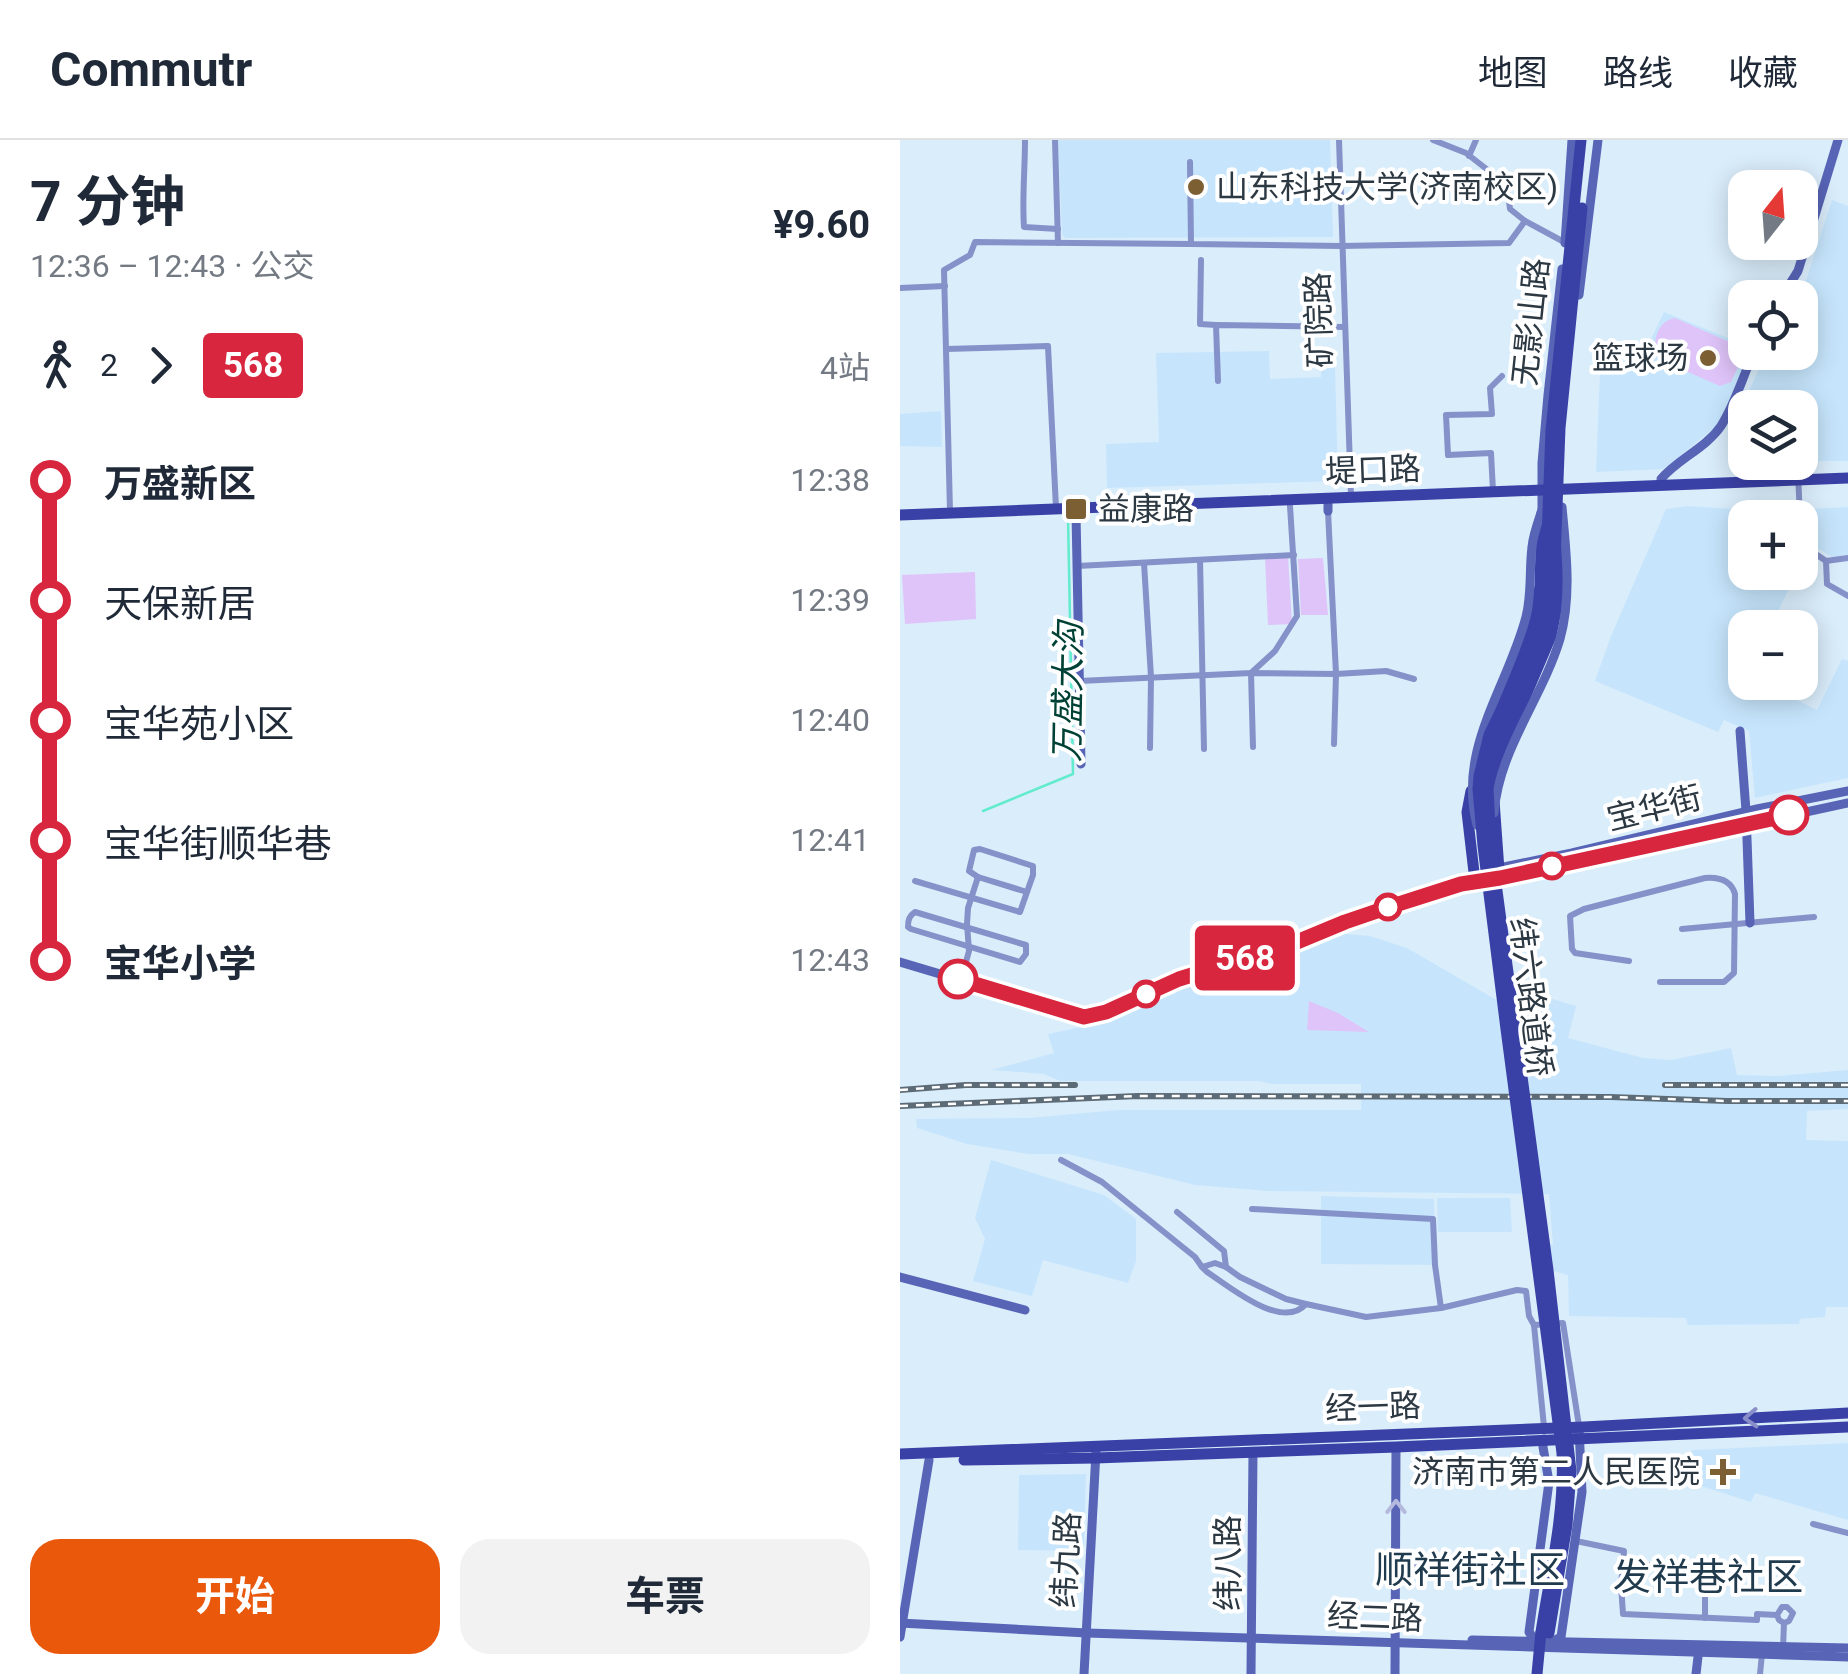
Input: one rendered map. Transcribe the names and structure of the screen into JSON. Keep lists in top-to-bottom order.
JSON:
{
  "streets": {
    "main road": ["堤口路", "纬六路道桥", "经一路"],
    "street": [
      "矿院路",
      "无影山路",
      "宝华街",
      "纬九路",
      "纬八路",
      "经二路"
    ]
  },
  "crossings": [
    ["矿院路", "堤口路"],
    ["无影山路", "堤口路"],
    ["无影山路", "纬六路道桥"],
    ["纬六路道桥", "经二路"],
    ["经一路", "纬九路"],
    ["经一路", "纬八路"],
    ["纬九路", "经二路"],
    ["纬八路", "经二路"]
  ],
  "districts": ["顺祥街社区", "发祥巷社区"],
  "water": ["万盛大沟"],
  "places": {
    "other": ["山东科技大学(济南校区)", "篮球场"],
    "transit": ["益康路"],
    "health": ["济南市第二人民医院"]
  },
  "lines": ["bus line 568"],
  "north": "top",
  "page": {
    "header": "Commutr",
    "nav": ["地图", "路线", "收藏"],
    "heading": ["7 分钟", "12:36 – 12:43 · 公交", "¥9.60"],
    "on_map": "568",
    "map_buttons": ["+", "−"],
    "legs": ["2", "568", "4站"],
    "list": [
      {
        "name": "万盛新区",
        "value": "12:38"
      },
      {
        "name": "天保新居",
        "value": "12:39"
      },
      {
        "name": "宝华苑小区",
        "value": "12:40"
      },
      {
        "name": "宝华街顺华巷",
        "value": "12:41"
      },
      {
        "name": "宝华小学",
        "value": "12:43"
      }
    ],
    "buttons": ["开始", "车票"]
  }
}
